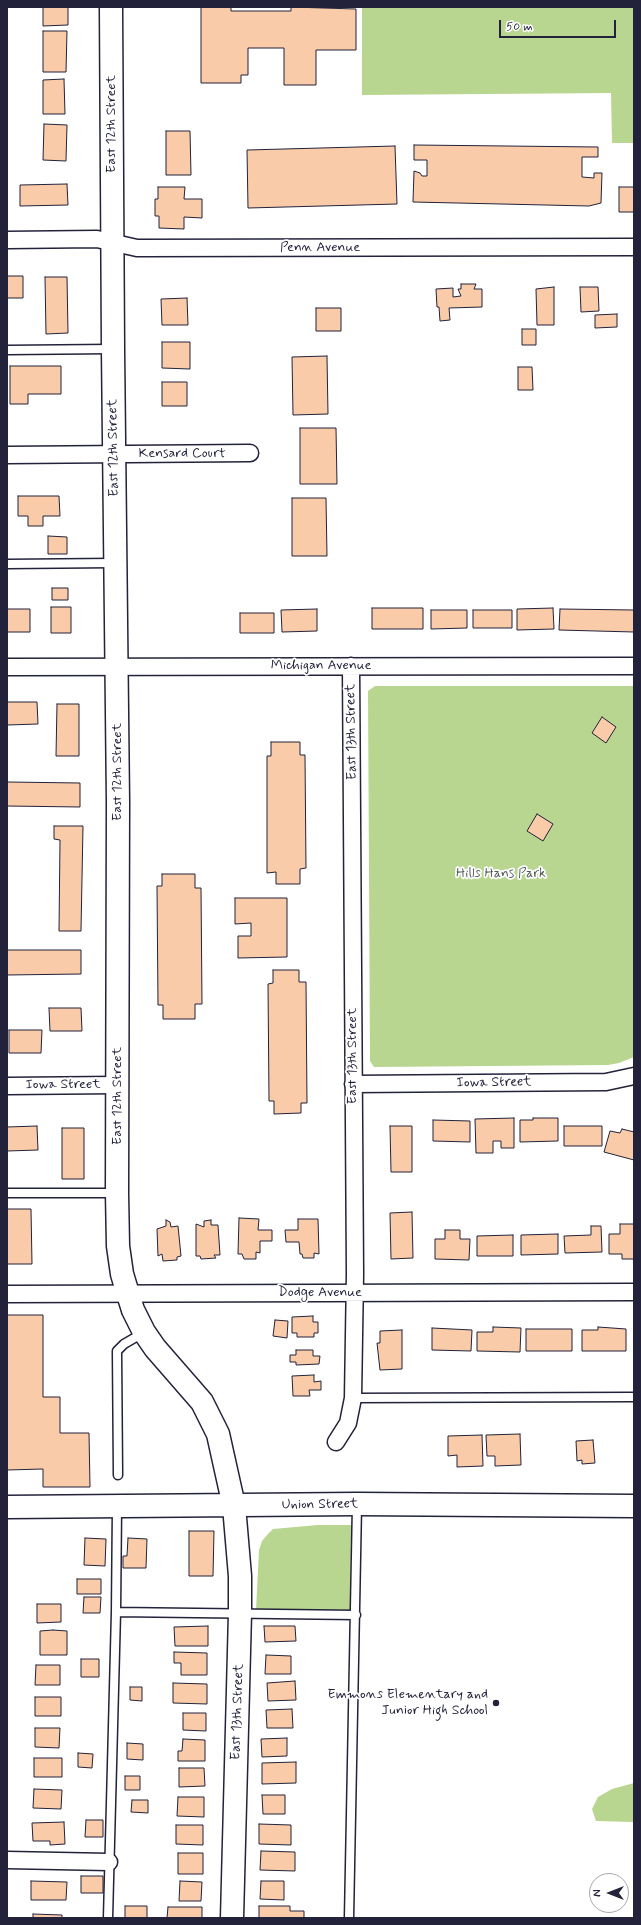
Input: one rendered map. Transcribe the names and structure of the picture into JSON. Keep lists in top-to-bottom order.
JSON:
{
  "streets": {
    "street": [
      "East 12th Street",
      "Penn Avenue",
      "Kensard Court",
      "Michigan Avenue",
      "East 13th Street",
      "Iowa Street",
      "Dodge Avenue",
      "Union Street"
    ]
  },
  "crossings": [
    ["East 12th Street", "Penn Avenue"],
    ["East 12th Street", "Kensard Court"],
    ["East 12th Street", "Michigan Avenue"],
    ["East 12th Street", "East 13th Street"],
    ["East 12th Street", "Iowa Street"],
    ["East 12th Street", "Dodge Avenue"],
    ["East 12th Street", "Union Street"],
    ["Michigan Avenue", "East 13th Street"],
    ["East 13th Street", "Iowa Street"],
    ["East 13th Street", "Dodge Avenue"],
    ["East 13th Street", "Union Street"]
  ],
  "parks": ["Hills Hans Park"],
  "places": ["Emmons Elementary and Junior High School"],
  "scale_bar": "50 m",
  "north": "left"
}
